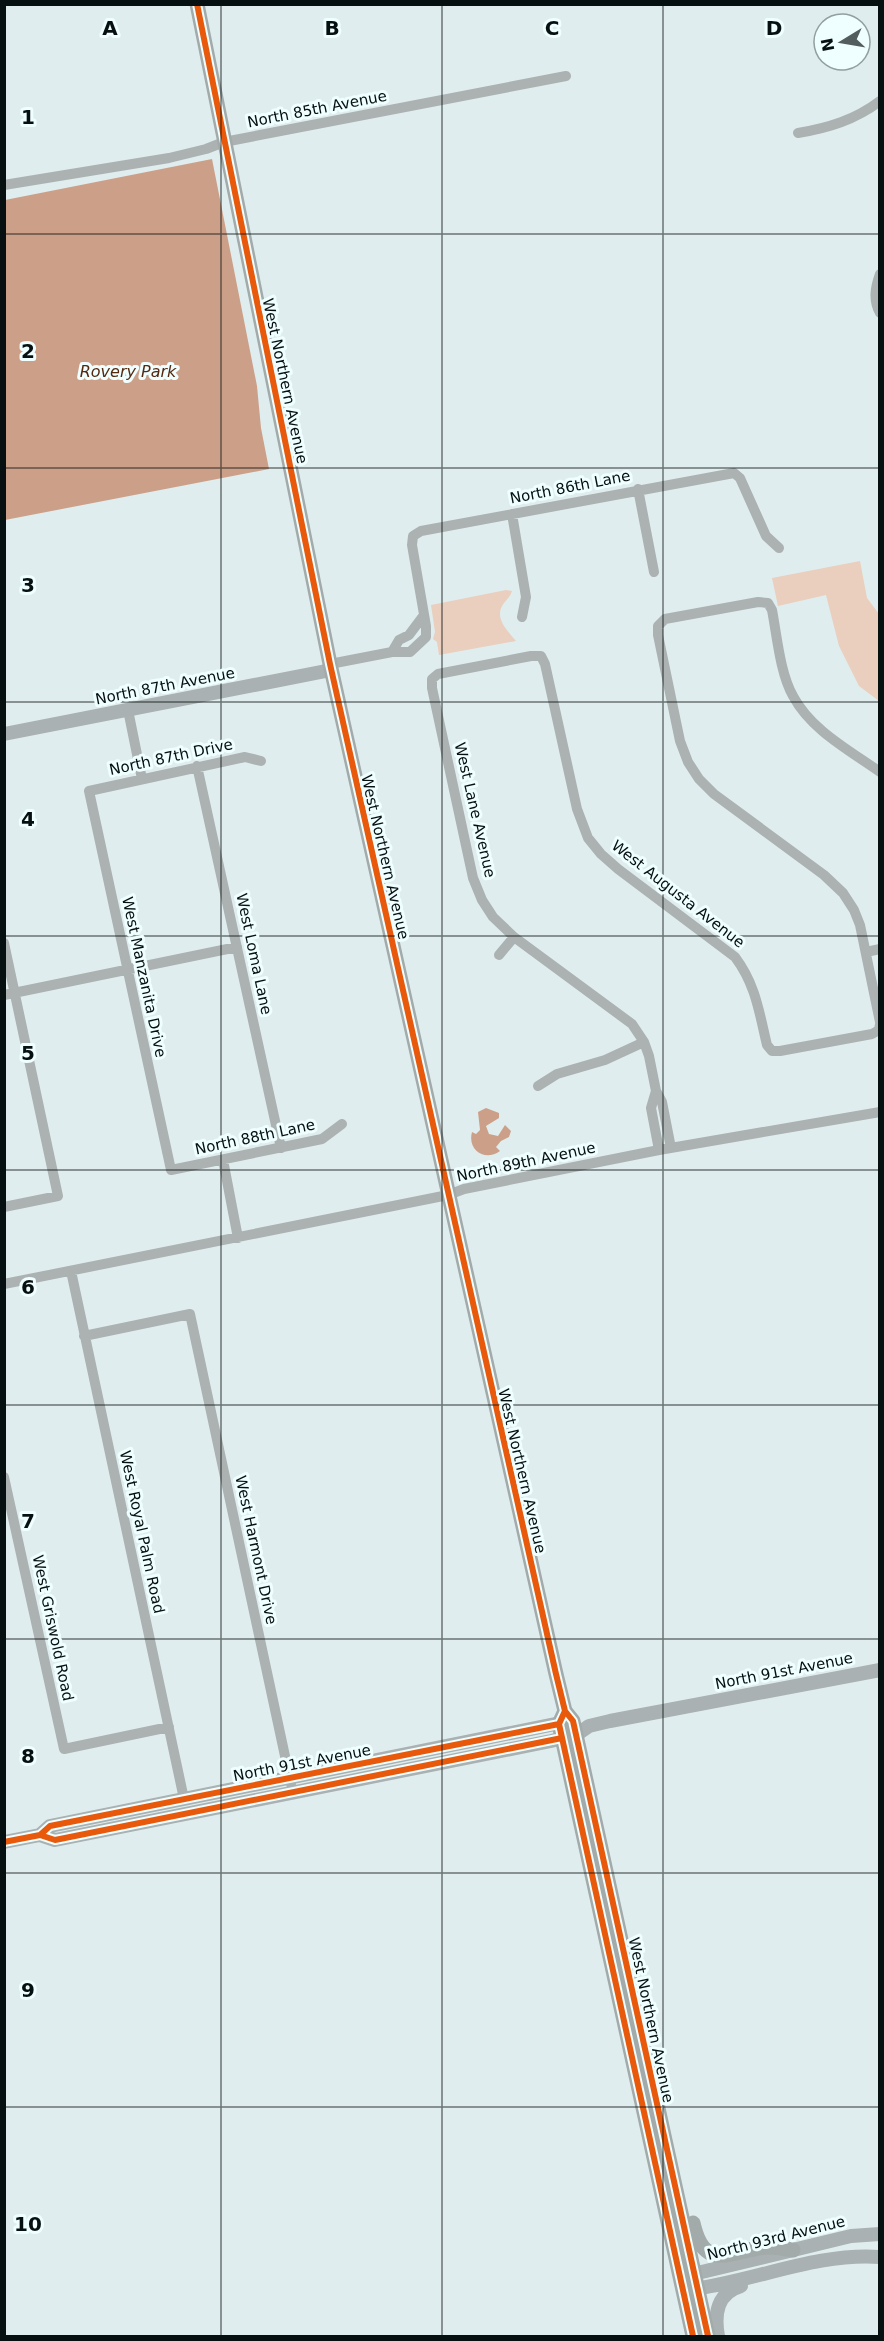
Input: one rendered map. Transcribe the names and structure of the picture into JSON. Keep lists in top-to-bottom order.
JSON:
{
  "streets": {
    "main road": [
      "West Northern Avenue",
      "North 87th Avenue",
      "North 91st Avenue",
      "North 93rd Avenue"
    ],
    "street": [
      "North 85th Avenue",
      "North 86th Lane",
      "North 87th Drive",
      "West Lane Avenue",
      "West Augusta Avenue",
      "West Loma Lane",
      "West Manzanita Drive",
      "North 88th Lane",
      "North 89th Avenue",
      "West Royal Palm Road",
      "West Harmont Drive",
      "West Griswold Road"
    ]
  },
  "crossings": [
    ["North 85th Avenue", "West Northern Avenue"],
    ["West Northern Avenue", "North 87th Avenue"],
    ["West Northern Avenue", "North 89th Avenue"],
    ["West Northern Avenue", "North 91st Avenue"],
    ["West Northern Avenue", "North 93rd Avenue"],
    ["North 87th Drive", "West Loma Lane"],
    ["North 87th Drive", "West Manzanita Drive"],
    ["West Lane Avenue", "West Augusta Avenue"],
    ["West Lane Avenue", "North 89th Avenue"],
    ["West Loma Lane", "North 88th Lane"],
    ["West Manzanita Drive", "North 88th Lane"],
    ["North 89th Avenue", "West Royal Palm Road"],
    ["West Royal Palm Road", "West Harmont Drive"],
    ["West Royal Palm Road", "West Griswold Road"],
    ["West Royal Palm Road", "North 91st Avenue"],
    ["West Harmont Drive", "North 91st Avenue"]
  ],
  "water": ["Rovery Park"],
  "north": "left",
  "grid": {
    "columns": [
      "A",
      "B",
      "C",
      "D"
    ],
    "rows": [
      "1",
      "2",
      "3",
      "4",
      "5",
      "6",
      "7",
      "8",
      "9",
      "10"
    ]
  }
}
